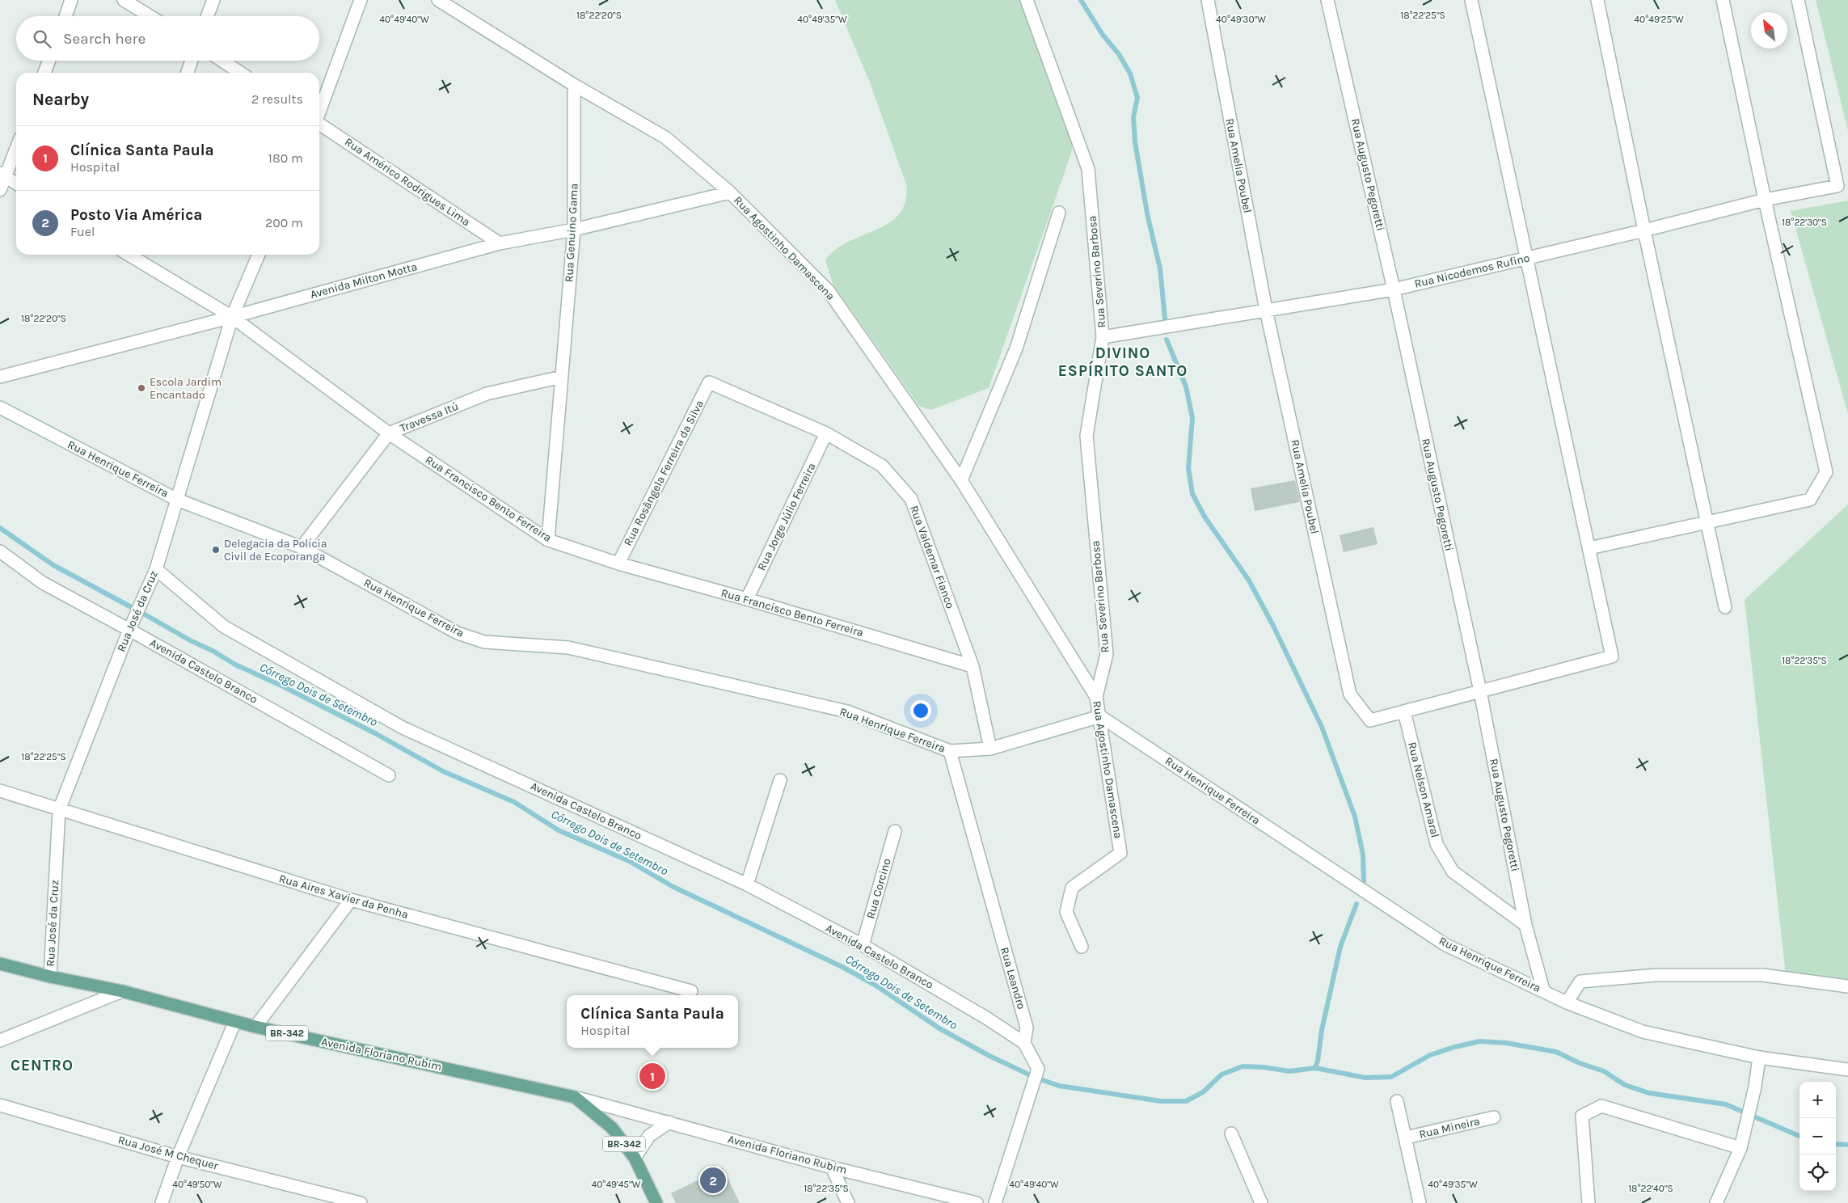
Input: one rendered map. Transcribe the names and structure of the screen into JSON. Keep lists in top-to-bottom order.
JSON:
{
  "streets": {
    "main road": ["BR-342", "Avenida Floriano Rubim"],
    "street": [
      "Rua Amelia Poubel",
      "Rua Augusto Pegoretti",
      "Rua Américo Rodrigues Lima",
      "Rua Genuino Gama",
      "Rua Agostinho Damascena",
      "Rua Nicodemos Rufino",
      "Rua Severino Barbosa",
      "Avenida Milton Motta",
      "Travessa Itú",
      "Rua Henrique Ferreira",
      "Rua Rosângela Ferreira da Silva",
      "Rua Francisco Bento Ferreira",
      "Rua Jorge Júlio Ferreira",
      "Rua Valdemar Fianco",
      "Rua José da Cruz",
      "Avenida Castelo Branco",
      "Rua Nelson Amaral",
      "Rua Corcino",
      "Rua Aires Xavier da Penha",
      "Rua Leandro",
      "Rua Mineira",
      "Rua José M Chequer"
    ]
  },
  "crossings": [
    ["Rua Amelia Poubel", "Rua Augusto Pegoretti"],
    ["Rua Amelia Poubel", "Rua Nicodemos Rufino"],
    ["Rua Amelia Poubel", "Rua Nelson Amaral"],
    ["Rua Augusto Pegoretti", "Rua Nicodemos Rufino"],
    ["Rua Augusto Pegoretti", "Rua Henrique Ferreira"],
    ["Rua Augusto Pegoretti", "Rua Nelson Amaral"],
    ["Rua Américo Rodrigues Lima", "Avenida Milton Motta"],
    ["Rua Genuino Gama", "Rua Agostinho Damascena"],
    ["Rua Genuino Gama", "Avenida Milton Motta"],
    ["Rua Genuino Gama", "Travessa Itú"],
    ["Rua Genuino Gama", "Rua Francisco Bento Ferreira"],
    ["Rua Agostinho Damascena", "Rua Severino Barbosa"],
    ["Rua Agostinho Damascena", "Avenida Milton Motta"],
    ["Rua Agostinho Damascena", "Rua Henrique Ferreira"],
    ["Rua Nicodemos Rufino", "Rua Severino Barbosa"],
    ["Avenida Milton Motta", "Rua Francisco Bento Ferreira"],
    ["Avenida Milton Motta", "Rua José da Cruz"],
    ["Travessa Itú", "Rua Henrique Ferreira"],
    ["Travessa Itú", "Rua Francisco Bento Ferreira"],
    ["Rua Henrique Ferreira", "Rua Valdemar Fianco"],
    ["Rua Henrique Ferreira", "Rua José da Cruz"],
    ["Rua Henrique Ferreira", "Rua Leandro"],
    ["Rua Rosângela Ferreira da Silva", "Rua Francisco Bento Ferreira"],
    ["Rua Rosângela Ferreira da Silva", "Rua Valdemar Fianco"],
    ["Rua Francisco Bento Ferreira", "Rua Jorge Júlio Ferreira"],
    ["Rua Francisco Bento Ferreira", "Rua Valdemar Fianco"],
    ["Rua Francisco Bento Ferreira", "Rua José da Cruz"],
    ["Rua Jorge Júlio Ferreira", "Rua Valdemar Fianco"],
    ["Rua José da Cruz", "Avenida Castelo Branco"],
    ["Rua José da Cruz", "Rua Aires Xavier da Penha"],
    ["Rua José da Cruz", "Avenida Floriano Rubim"],
    ["Avenida Castelo Branco", "Rua Corcino"],
    ["Avenida Castelo Branco", "Rua Leandro"],
    ["BR-342", "Avenida Floriano Rubim"]
  ],
  "districts": ["DIVINO ESPÍRITO SANTO", "CENTRO"],
  "water": ["Córrego Dois de Setembro"],
  "places": ["Escola Jardim Encantado", "Delegacia da Polícia Civil de Ecoporanga"],
  "north": "top left",
  "page": {
    "search": "Search here",
    "heading": ["Nearby", "2 results"],
    "list": [
      {
        "mark": "1",
        "name": "Clínica Santa Paula",
        "note": "Hospital",
        "value": "180 m"
      },
      {
        "mark": "2",
        "name": "Posto Via América",
        "note": "Fuel",
        "value": "200 m"
      }
    ],
    "popup": ["Clínica Santa Paula", "Hospital"],
    "pins": ["1", "2"],
    "map_buttons": ["+", "−"]
  },
  "coordinates": [
    "18°22'20\"S",
    "18°22'25\"S",
    "40°49'40\"W",
    "40°49'35\"W",
    "40°49'30\"W",
    "40°49'25\"W",
    "18°22'30\"S",
    "18°22'35\"S",
    "40°49'50\"W",
    "40°49'45\"W",
    "18°22'40\"S"
  ]
}
